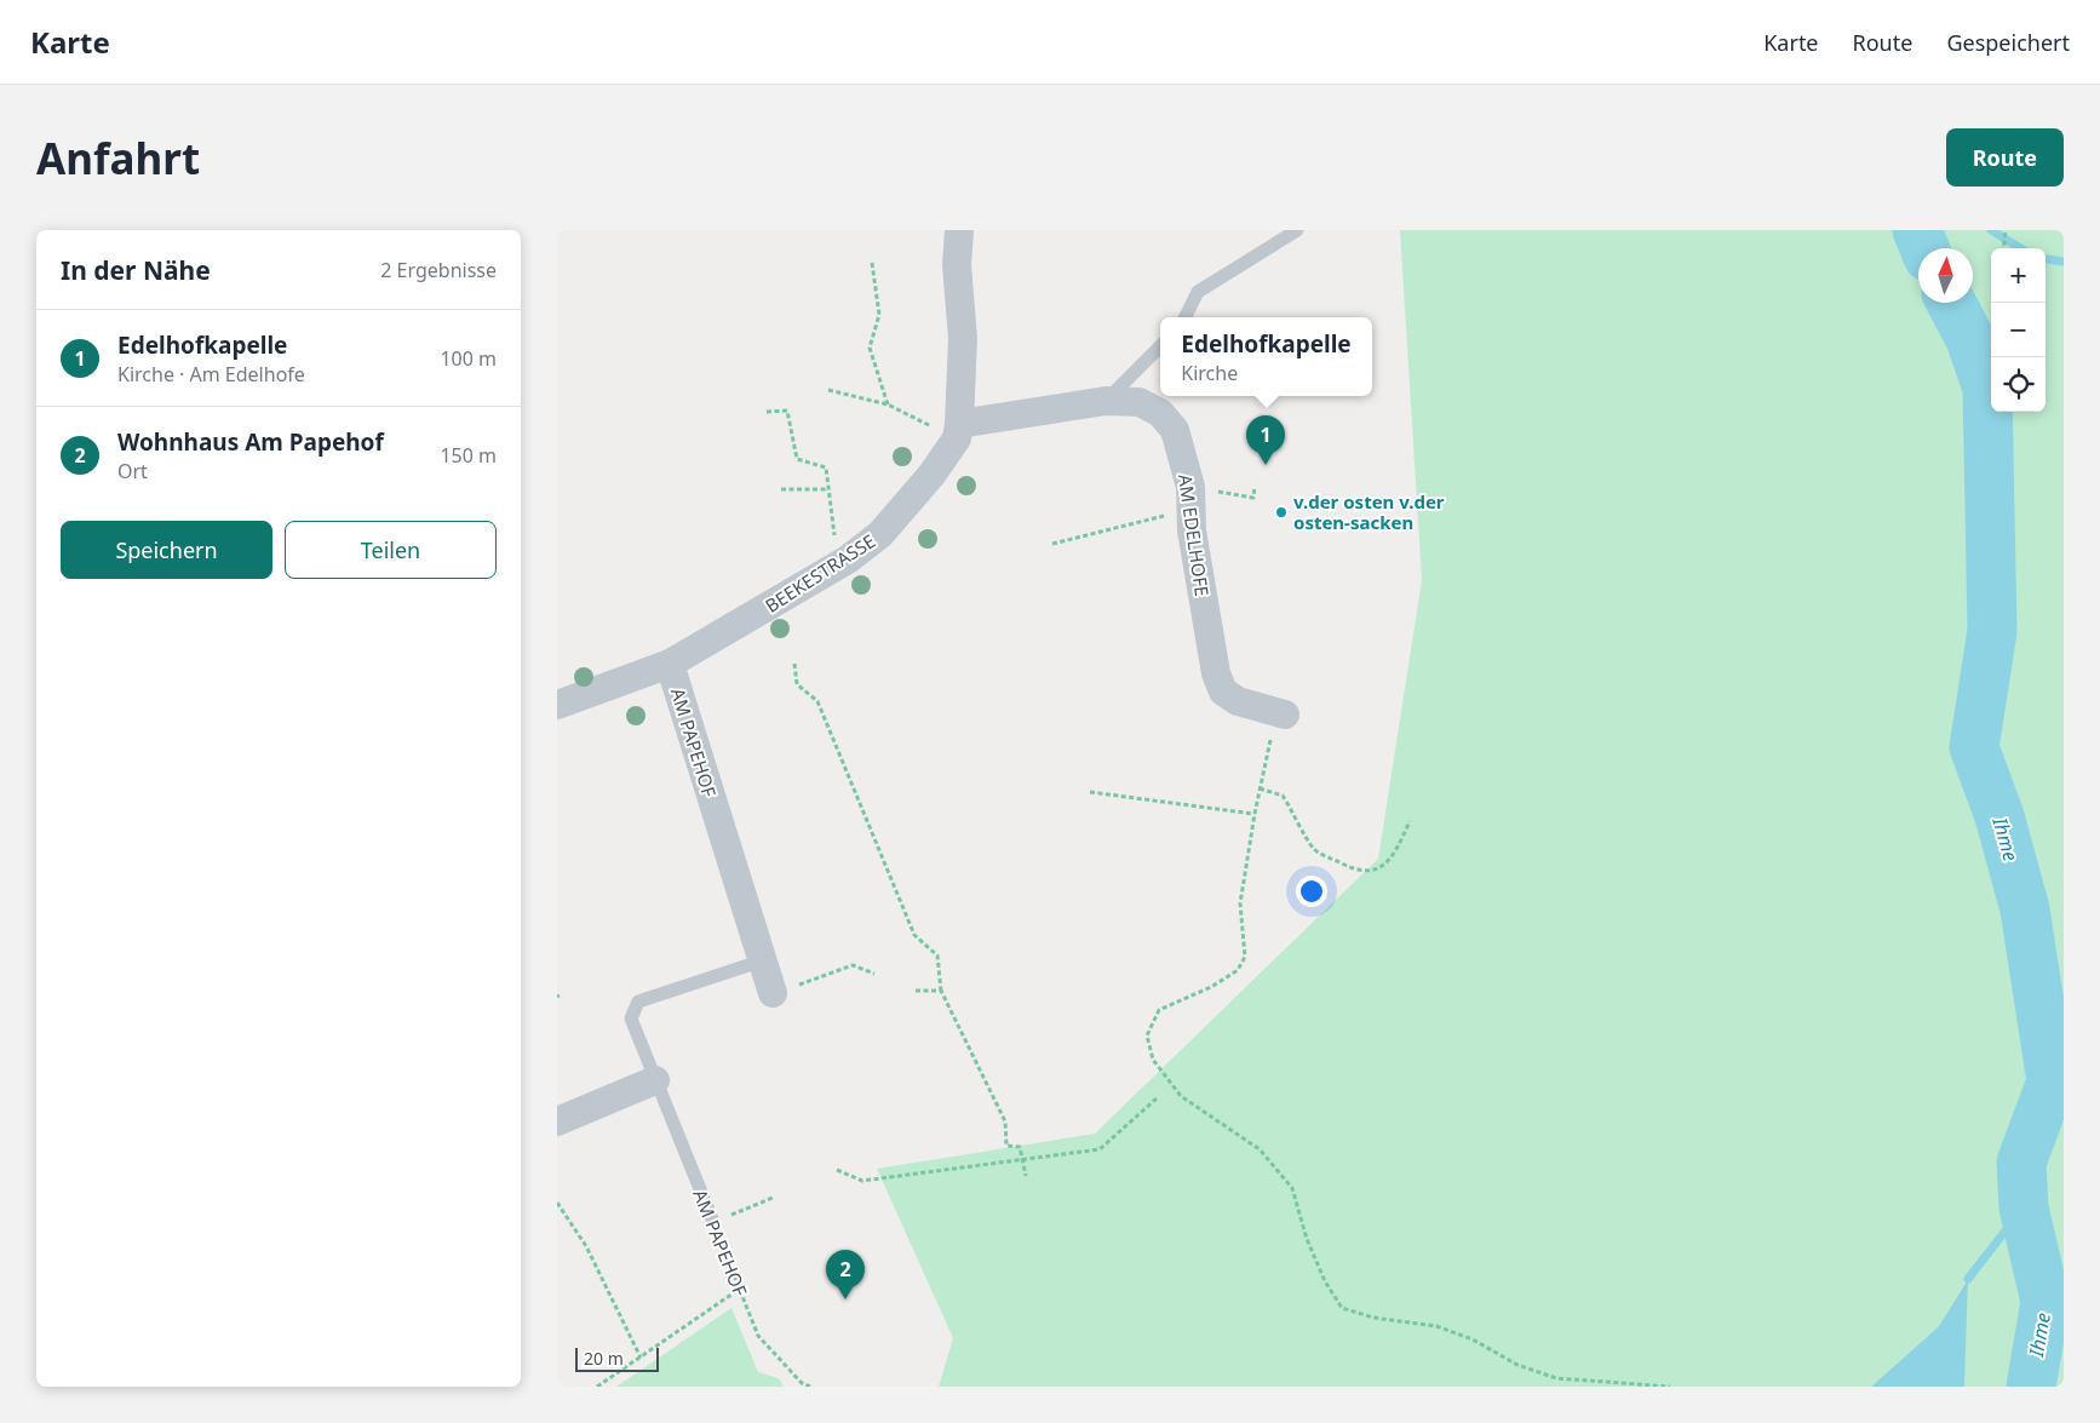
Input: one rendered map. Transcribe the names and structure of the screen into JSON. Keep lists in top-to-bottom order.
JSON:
{
  "streets": {
    "street": ["AM EDELHOFE", "BEEKESTRASSE", "AM PAPEHOF"]
  },
  "crossings": [
    ["AM EDELHOFE", "BEEKESTRASSE"],
    ["BEEKESTRASSE", "AM PAPEHOF"]
  ],
  "water": ["Ihme"],
  "places": ["v.der osten v.der osten-sacken"],
  "scale_bar": "20 m",
  "north": "top",
  "page": {
    "header": "Karte",
    "nav": ["Karte", "Route", "Gespeichert"],
    "buttons": [
      "Route",
      ["Speichern", "Teilen"]
    ],
    "title": "Anfahrt",
    "heading": ["In der Nähe", "2 Ergebnisse"],
    "map_buttons": ["+", "−"],
    "list": [
      {
        "mark": "1",
        "name": "Edelhofkapelle",
        "note": "Kirche · Am Edelhofe",
        "value": "100 m"
      },
      {
        "mark": "2",
        "name": "Wohnhaus Am Papehof",
        "note": "Ort",
        "value": "150 m"
      }
    ],
    "popup": ["Edelhofkapelle", "Kirche"],
    "pins": ["1", "2"],
    "scale": "20 m"
  }
}
